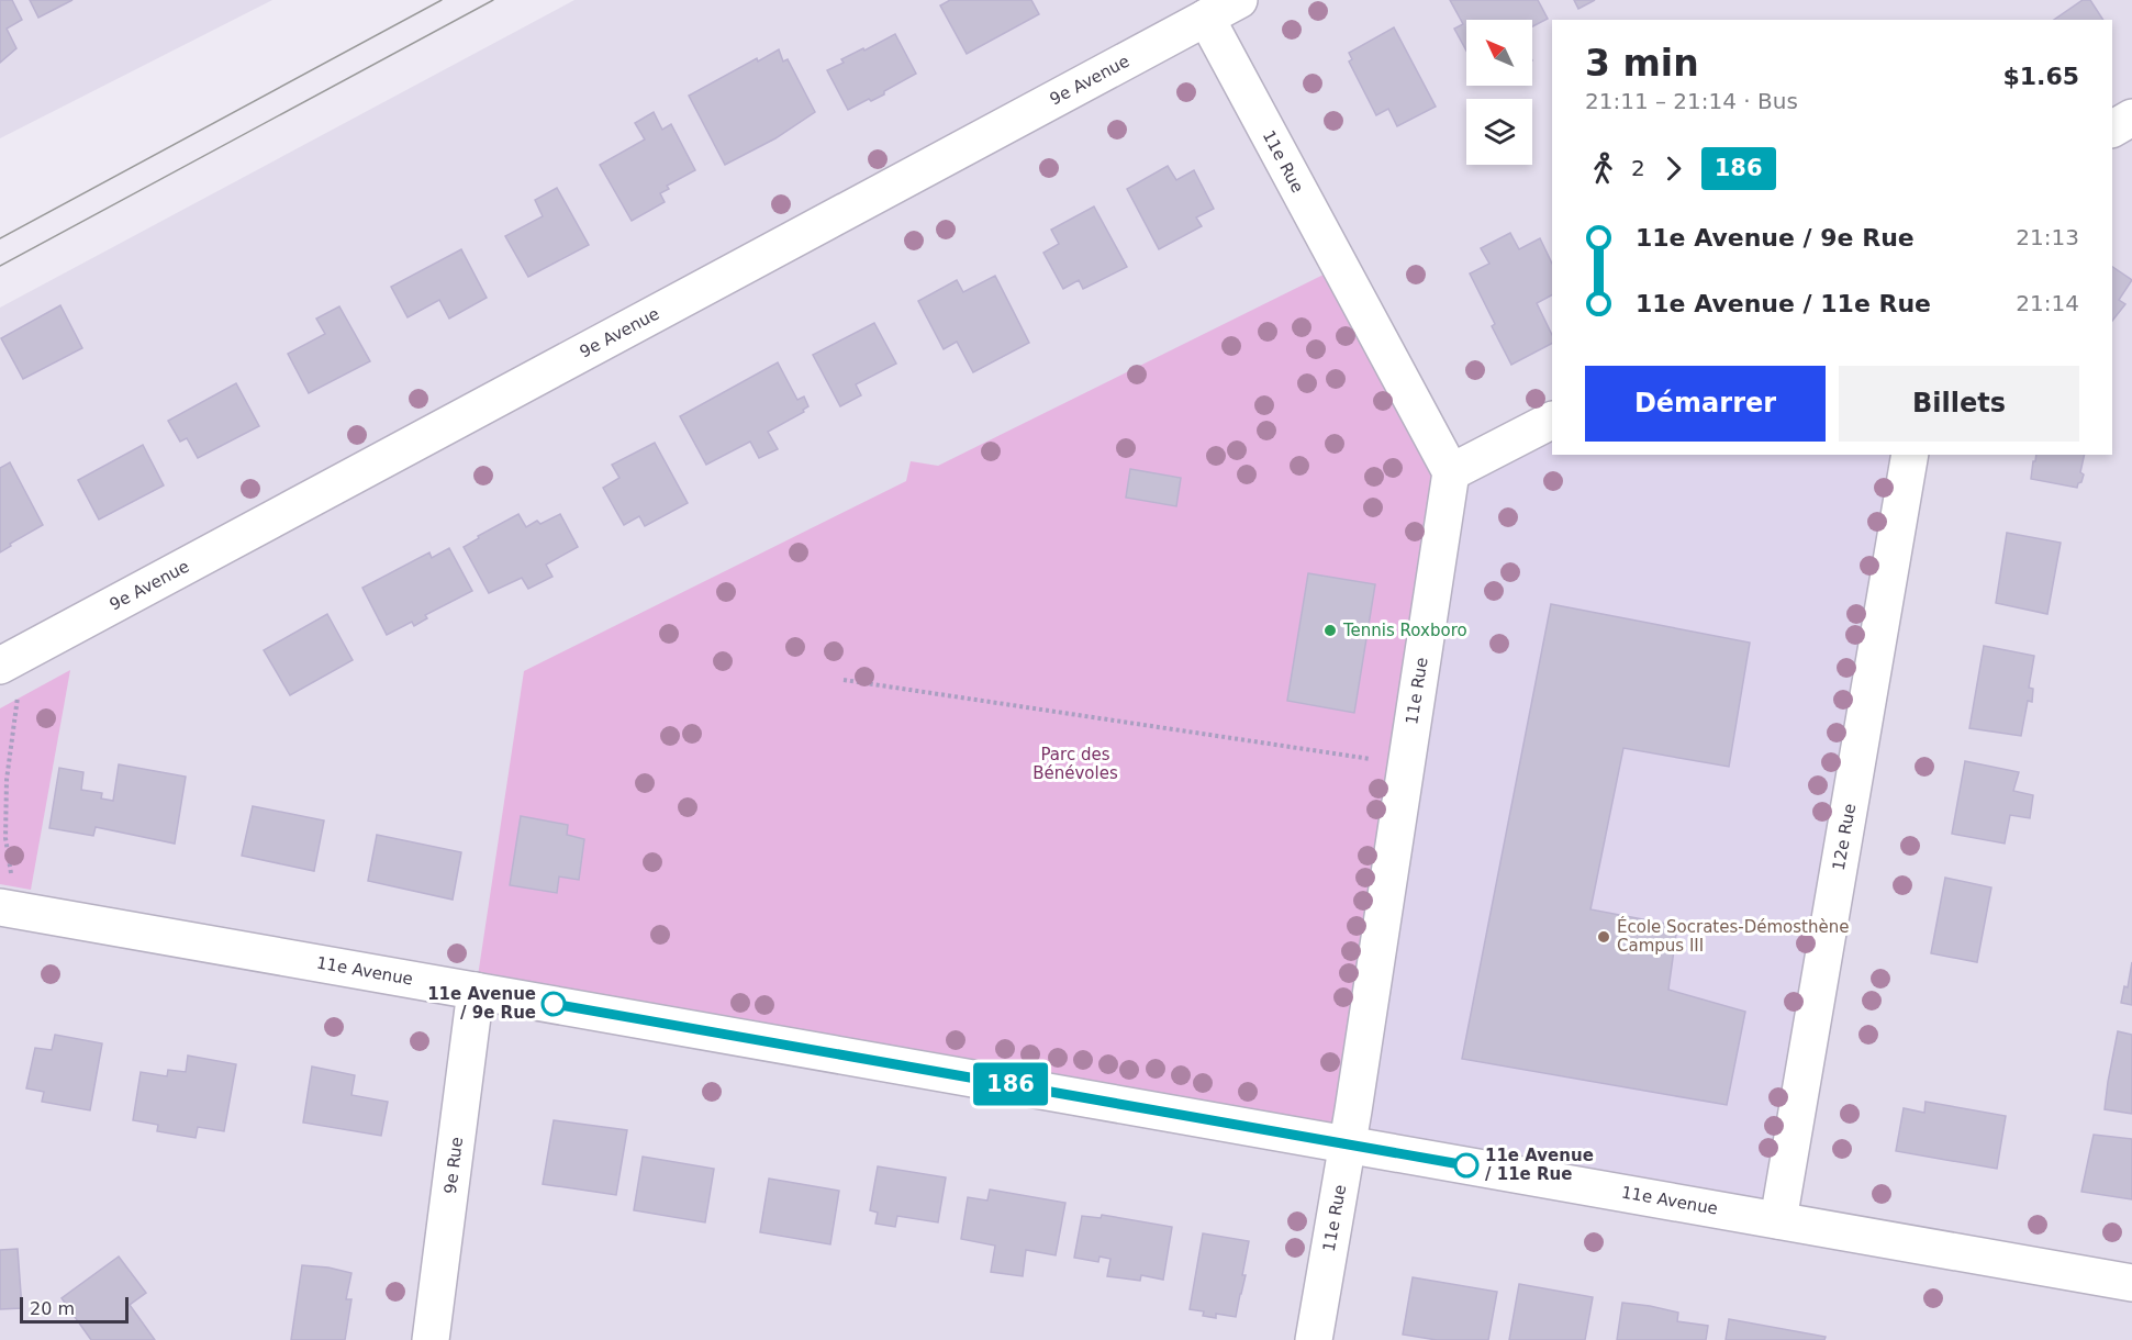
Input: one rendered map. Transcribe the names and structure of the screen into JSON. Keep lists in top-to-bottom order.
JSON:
{
  "streets": {
    "street": [
      "9e Avenue",
      "11e Rue",
      "12e Rue",
      "11e Avenue",
      "9e Rue"
    ]
  },
  "crossings": [
    ["9e Avenue", "11e Rue"],
    ["11e Rue", "11e Avenue"],
    ["12e Rue", "11e Avenue"],
    ["11e Avenue", "9e Rue"]
  ],
  "parks": ["Parc des Bénévoles"],
  "places": [
    "Tennis Roxboro",
    "École Socrates-Démosthène Campus III",
    "11e Avenue / 9e Rue",
    "11e Avenue / 11e Rue"
  ],
  "lines": ["bus line 186"],
  "scale_bar": "20 m",
  "north": "top left",
  "page": {
    "on_map": "186",
    "heading": ["3 min", "21:11 – 21:14 · Bus", "$1.65"],
    "legs": ["2", "186"],
    "list": [
      {
        "name": "11e Avenue / 9e Rue",
        "value": "21:13"
      },
      {
        "name": "11e Avenue / 11e Rue",
        "value": "21:14"
      }
    ],
    "buttons": ["Démarrer", "Billets"],
    "scale": "20 m"
  }
}
